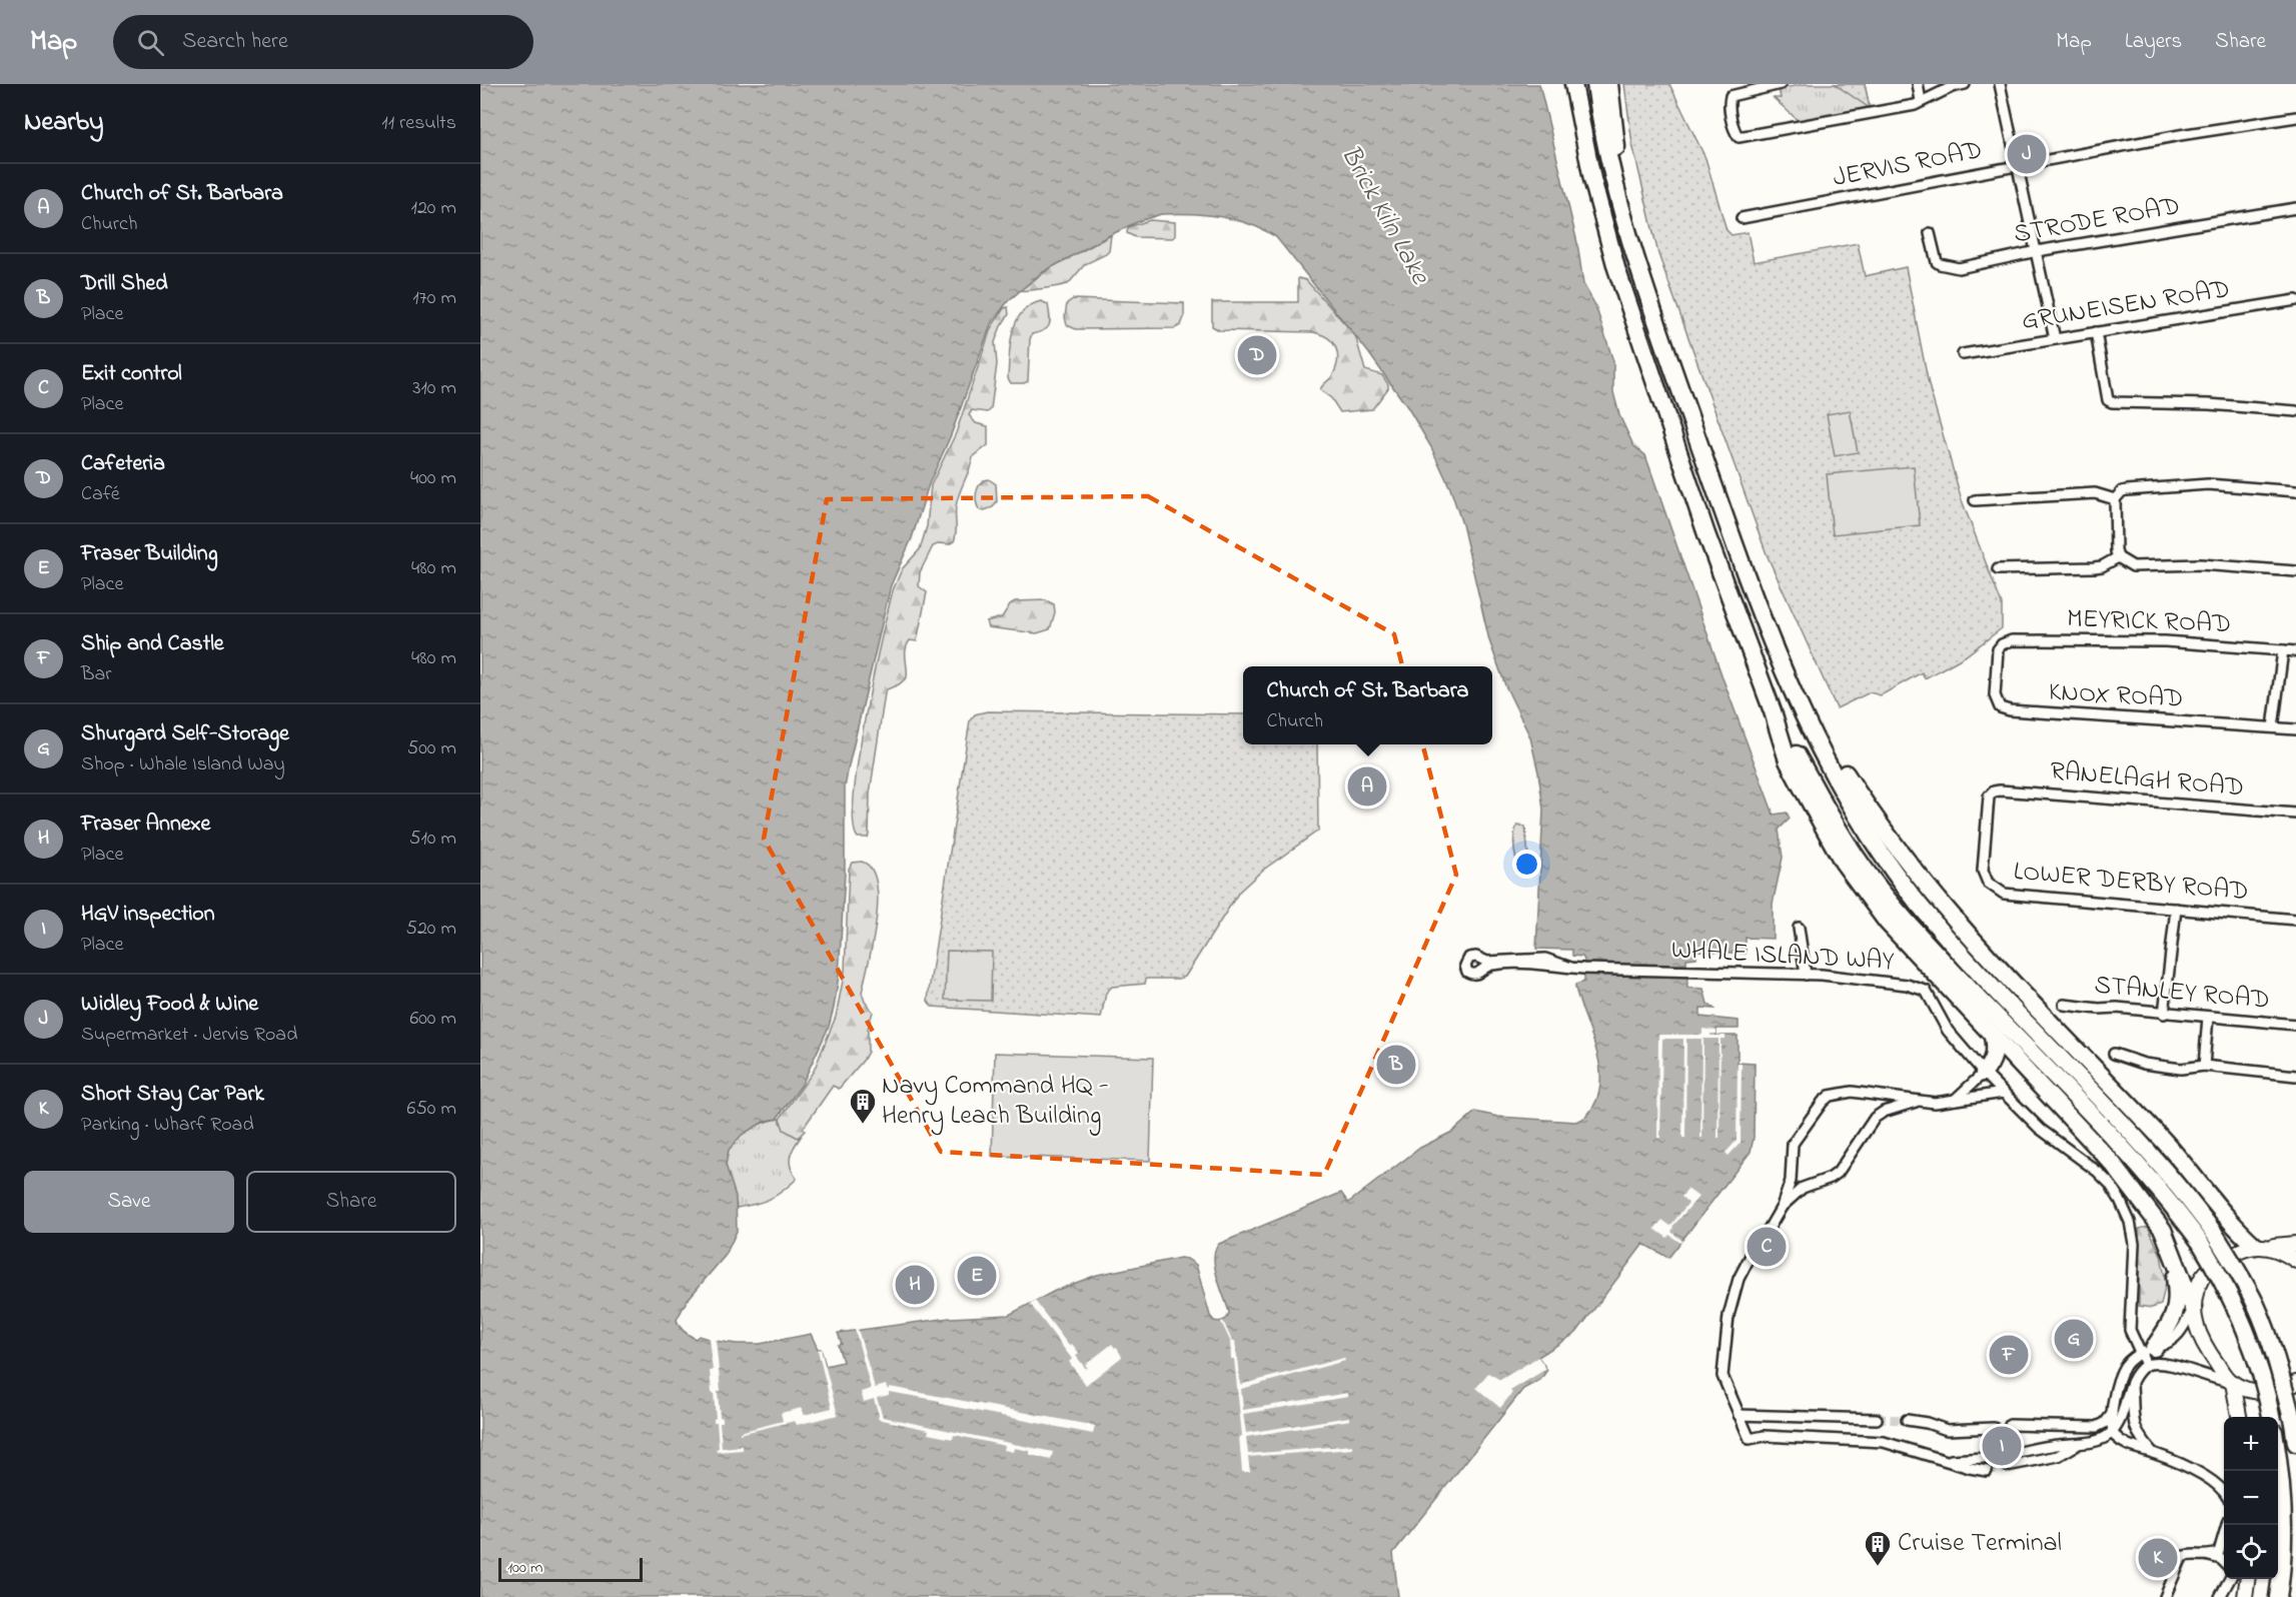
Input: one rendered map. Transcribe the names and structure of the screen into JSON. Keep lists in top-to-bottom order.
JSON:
{
  "streets": {
    "street": [
      "JERVIS ROAD",
      "STRODE ROAD",
      "GRUNEISEN ROAD",
      "MEYRICK ROAD",
      "KNOX ROAD",
      "RANELAGH ROAD",
      "LOWER DERBY ROAD",
      "WHALE ISLAND WAY",
      "STANLEY ROAD"
    ]
  },
  "crossings": [
    ["MEYRICK ROAD", "KNOX ROAD"],
    ["RANELAGH ROAD", "LOWER DERBY ROAD"]
  ],
  "water": ["Brick Kiln Lake"],
  "places": {
    "building": ["Navy Command HQ - Henry Leach Building", "Cruise Terminal"]
  },
  "scale_bar": "100 m",
  "page": {
    "header": "Map",
    "search": "Search here",
    "nav": ["Map", "Layers", "Share"],
    "heading": ["Nearby", "11 results"],
    "pins": [
      "J",
      "D",
      "A",
      "B",
      "C",
      "E",
      "H",
      "G",
      "F",
      "I",
      "K"
    ],
    "list": [
      {
        "mark": "A",
        "name": "Church of St. Barbara",
        "note": "Church",
        "value": "120 m"
      },
      {
        "mark": "B",
        "name": "Drill Shed",
        "note": "Place",
        "value": "170 m"
      },
      {
        "mark": "C",
        "name": "Exit control",
        "note": "Place",
        "value": "310 m"
      },
      {
        "mark": "D",
        "name": "Cafeteria",
        "note": "Café",
        "value": "400 m"
      },
      {
        "mark": "E",
        "name": "Fraser Building",
        "note": "Place",
        "value": "480 m"
      },
      {
        "mark": "F",
        "name": "Ship and Castle",
        "note": "Bar",
        "value": "480 m"
      },
      {
        "mark": "G",
        "name": "Shurgard Self-Storage",
        "note": "Shop · Whale Island Way",
        "value": "500 m"
      },
      {
        "mark": "H",
        "name": "Fraser Annexe",
        "note": "Place",
        "value": "510 m"
      },
      {
        "mark": "I",
        "name": "HGV inspection",
        "note": "Place",
        "value": "520 m"
      },
      {
        "mark": "J",
        "name": "Widley Food & Wine",
        "note": "Supermarket · Jervis Road",
        "value": "600 m"
      },
      {
        "mark": "K",
        "name": "Short Stay Car Park",
        "note": "Parking · Wharf Road",
        "value": "650 m"
      }
    ],
    "popup": ["Church of St. Barbara", "Church"],
    "buttons": ["Save", "Share"],
    "map_buttons": ["+", "−"],
    "scale": "100 m"
  }
}
